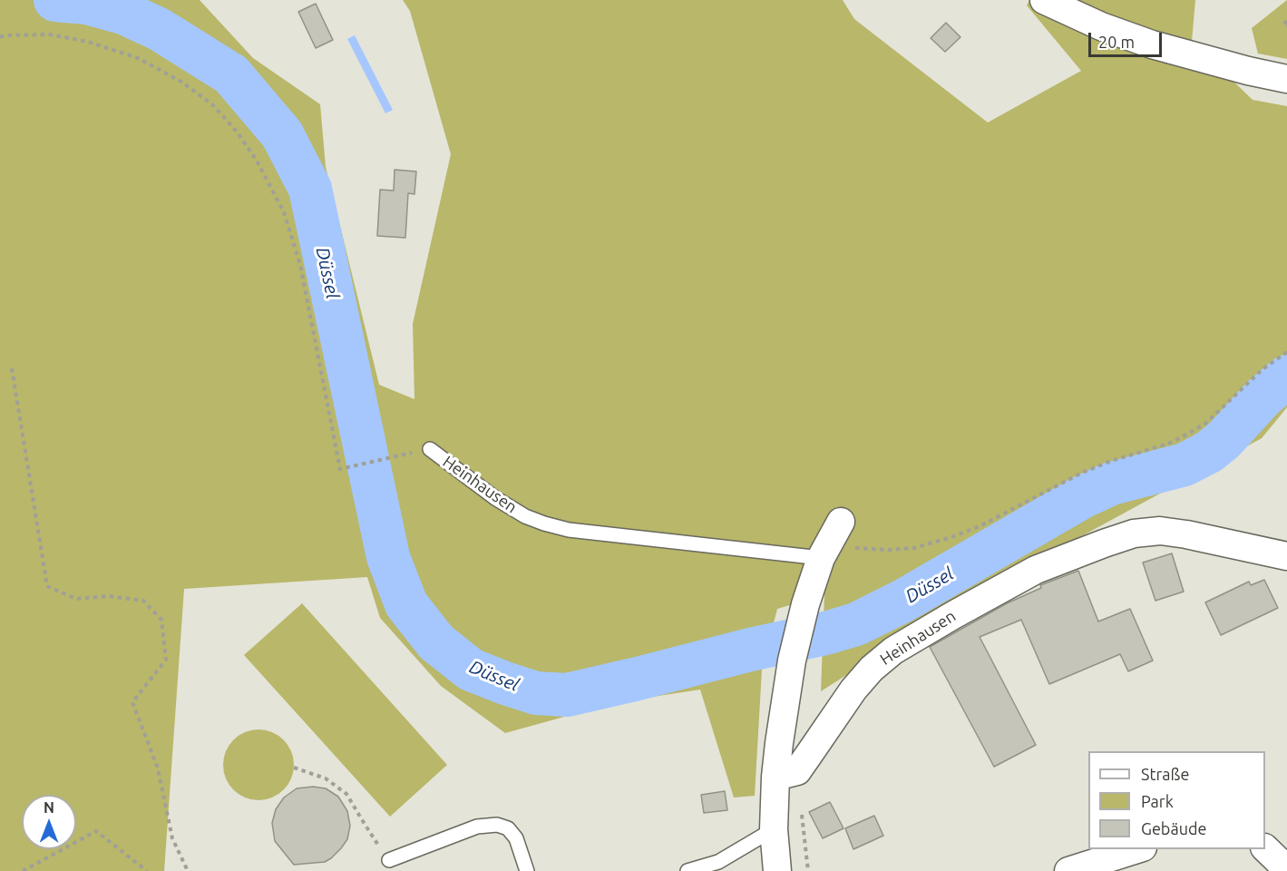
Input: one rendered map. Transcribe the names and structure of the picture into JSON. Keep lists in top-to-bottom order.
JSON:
{
  "streets": {
    "street": ["Heinhausen"]
  },
  "water": ["Düssel"],
  "legend": ["Straße", "Park", "Gebäude"],
  "scale_bar": "20 m",
  "north": "top"
}
